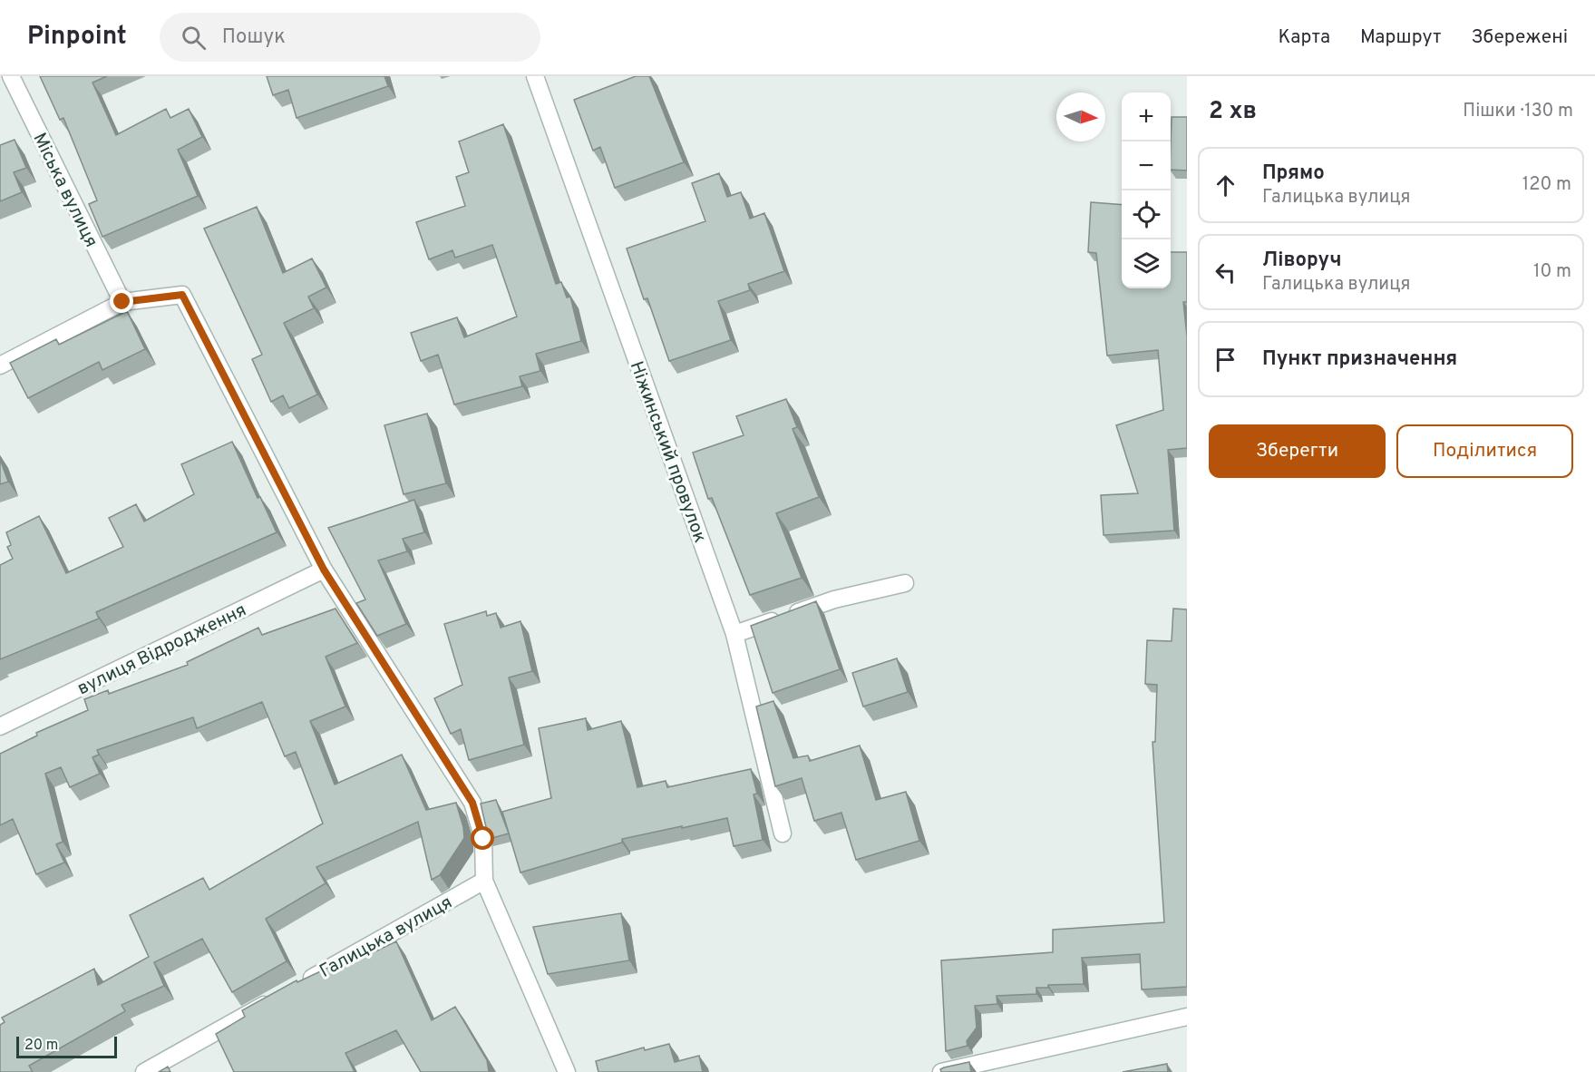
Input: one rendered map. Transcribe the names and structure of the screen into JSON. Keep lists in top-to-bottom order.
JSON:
{
  "streets": {
    "street": [
      "Міська вулиця",
      "Ніжинський провулок",
      "вулиця Відродження",
      "Галицька вулиця"
    ]
  },
  "scale_bar": "20 m",
  "north": "right",
  "page": {
    "header": "Pinpoint",
    "search": "Пошук",
    "nav": ["Карта", "Маршрут", "Збережені"],
    "heading": ["2 хв", "Пішки · 130 m"],
    "map_buttons": ["+", "−"],
    "list": [
      ["Прямо", "Галицька вулиця", "120 m"],
      ["Ліворуч", "Галицька вулиця", "10 m"],
      "Пункт призначення"
    ],
    "buttons": ["Зберегти", "Поділитися"],
    "scale": "20 m"
  }
}
